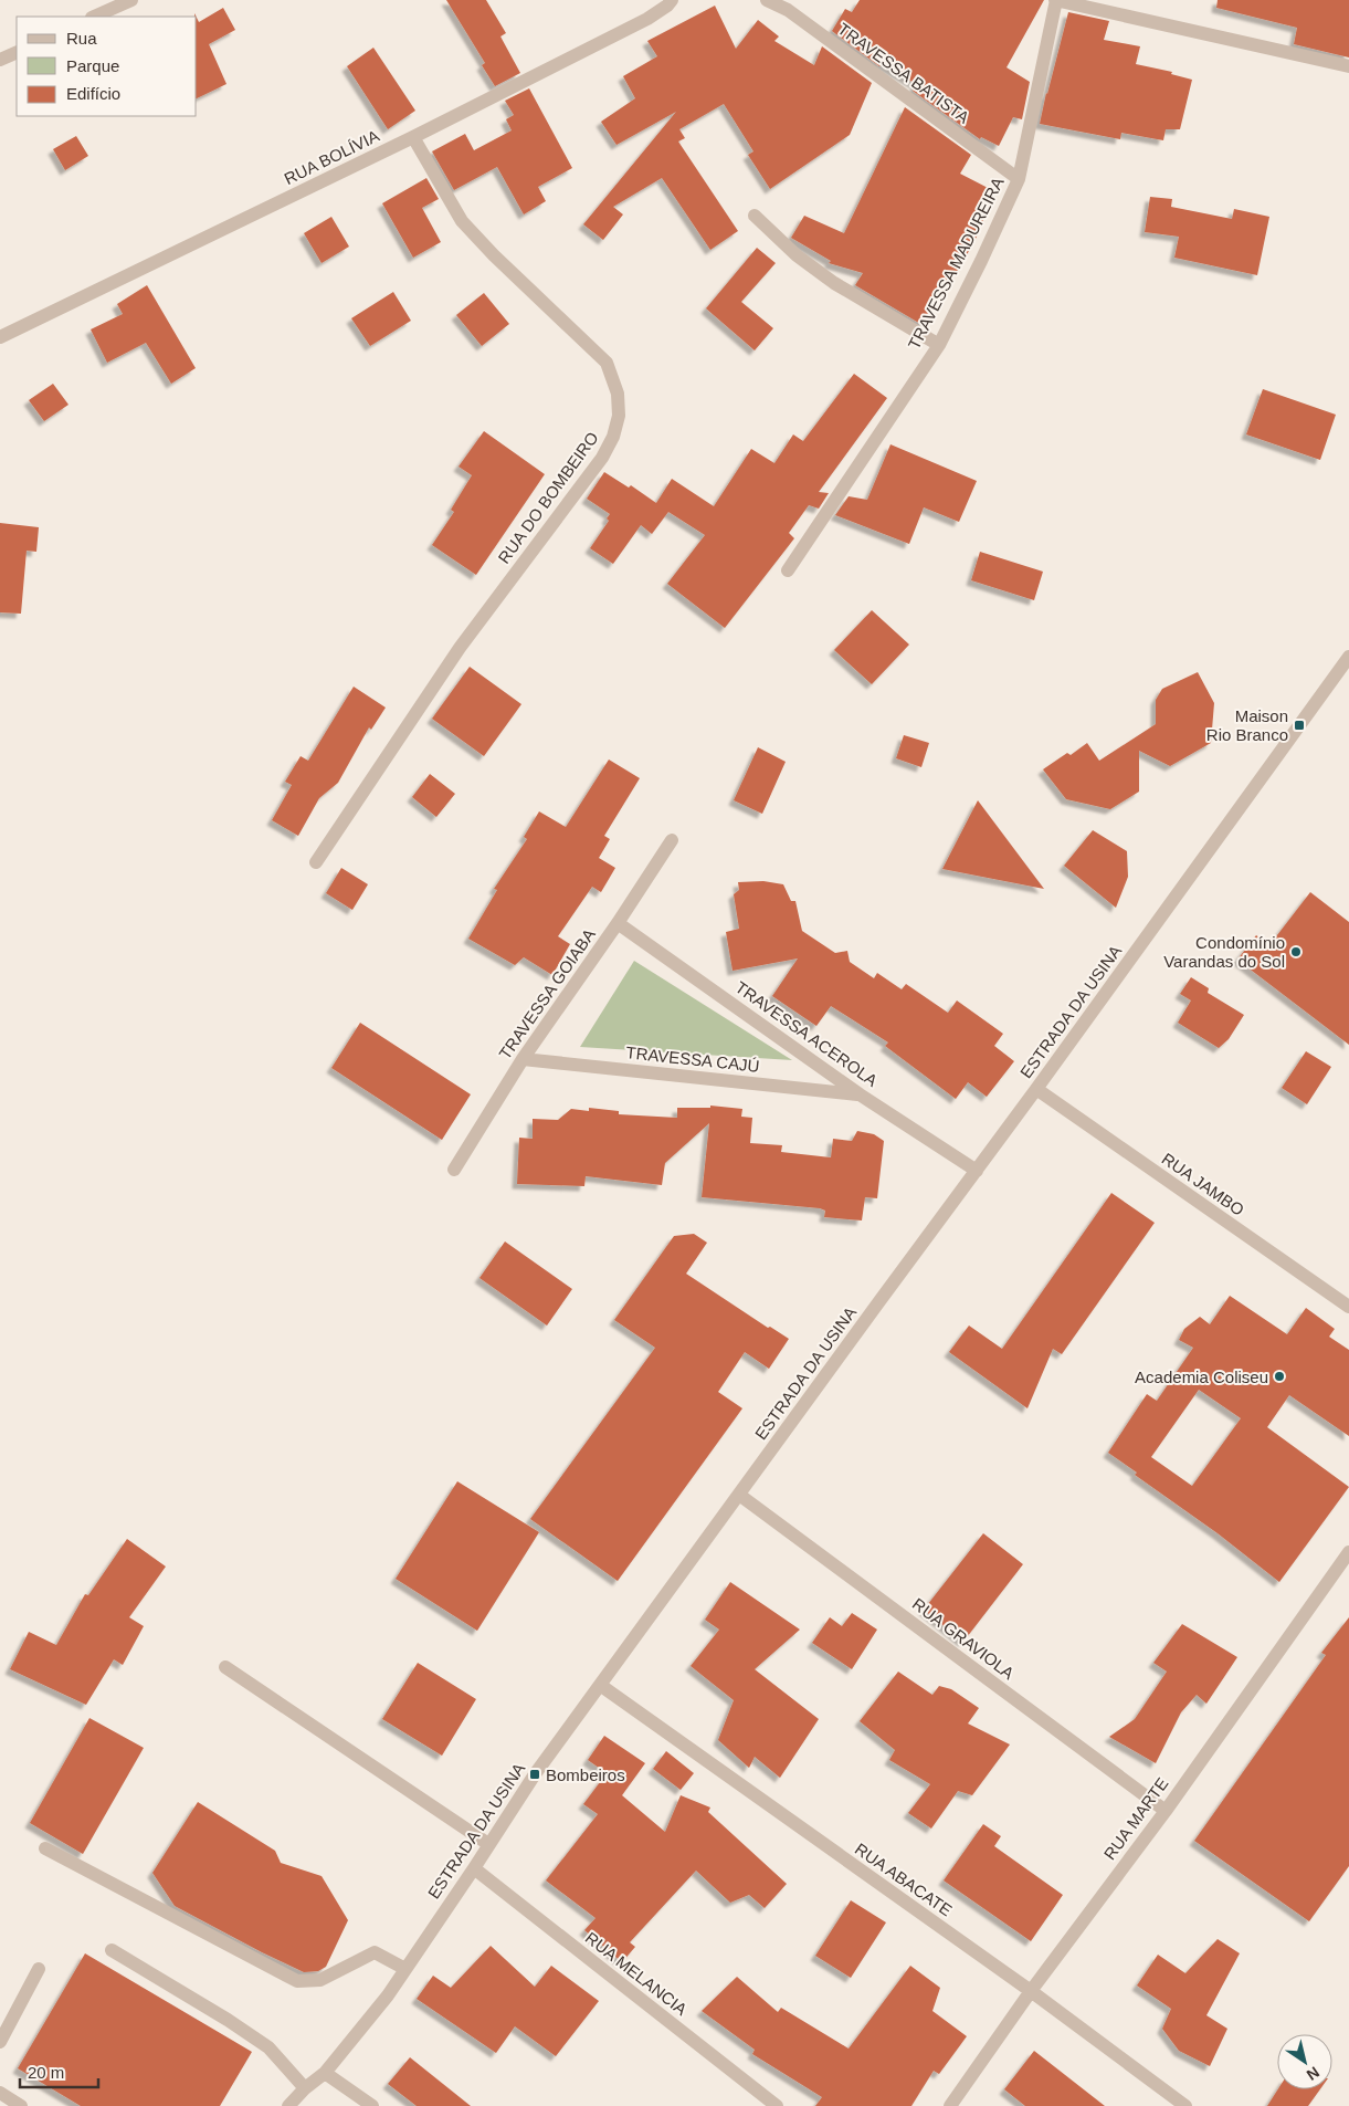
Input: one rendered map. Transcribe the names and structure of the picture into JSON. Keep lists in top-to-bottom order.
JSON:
{
  "streets": {
    "street": [
      "TRAVESSA BATISTA",
      "RUA BOLÍVIA",
      "TRAVESSA MADUREIRA",
      "RUA DO BOMBEIRO",
      "TRAVESSA GOIABA",
      "ESTRADA DA USINA",
      "TRAVESSA ACEROLA",
      "TRAVESSA CAJÚ",
      "RUA JAMBO",
      "RUA GRAVIOLA",
      "RUA MARTE",
      "RUA ABACATE",
      "RUA MELANCIA"
    ]
  },
  "crossings": [
    ["TRAVESSA BATISTA", "TRAVESSA MADUREIRA"],
    ["RUA BOLÍVIA", "RUA DO BOMBEIRO"],
    ["TRAVESSA GOIABA", "TRAVESSA ACEROLA"],
    ["TRAVESSA GOIABA", "TRAVESSA CAJÚ"],
    ["ESTRADA DA USINA", "TRAVESSA ACEROLA"],
    ["ESTRADA DA USINA", "RUA JAMBO"],
    ["ESTRADA DA USINA", "RUA GRAVIOLA"],
    ["ESTRADA DA USINA", "RUA ABACATE"],
    ["ESTRADA DA USINA", "RUA MELANCIA"],
    ["TRAVESSA ACEROLA", "TRAVESSA CAJÚ"],
    ["RUA GRAVIOLA", "RUA MARTE"],
    ["RUA MARTE", "RUA ABACATE"]
  ],
  "places": {
    "transit": ["Maison Rio Branco", "Bombeiros"],
    "other": ["Condomínio Varandas do Sol", "Academia Coliseu"]
  },
  "legend": ["Rua", "Parque", "Edifício"],
  "scale_bar": "20 m",
  "north": "bottom right"
}
